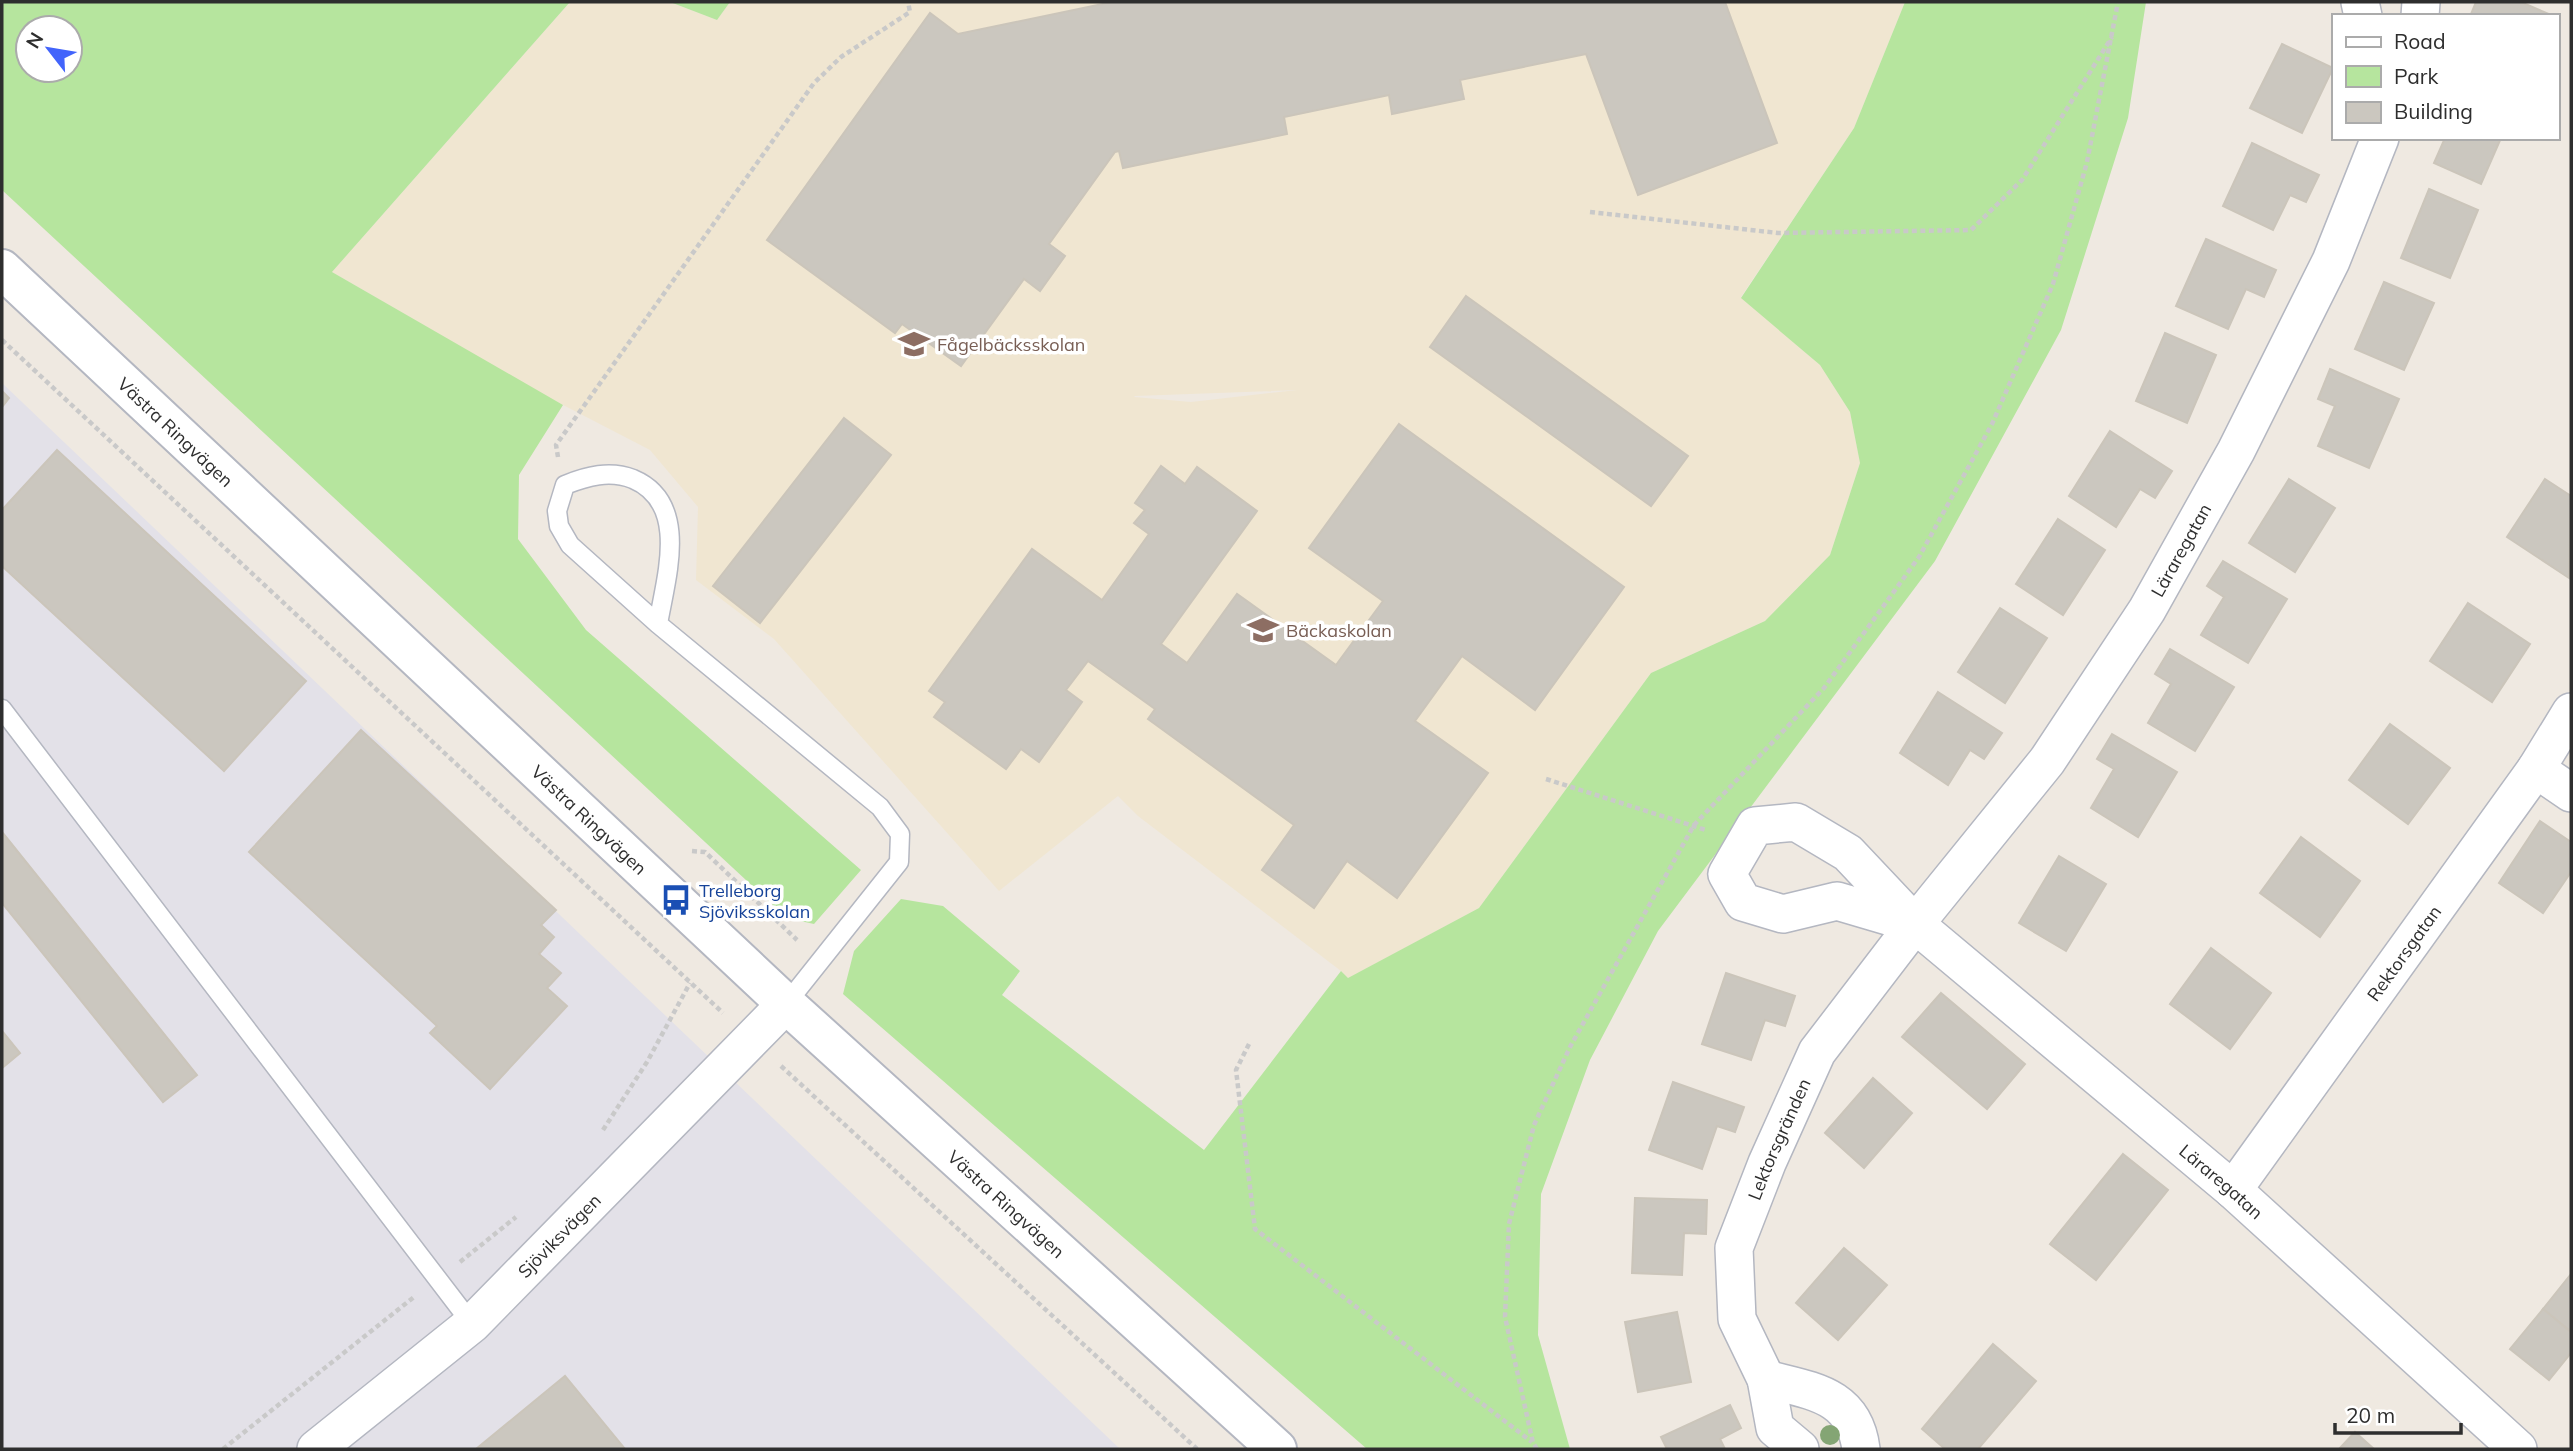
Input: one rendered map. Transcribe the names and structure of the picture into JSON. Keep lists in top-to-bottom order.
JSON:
{
  "streets": {
    "main road": ["Västra Ringvägen"],
    "street": [
      "Läraregatan",
      "Rektorsgatan",
      "Lektorsgränden",
      "Sjöviksvägen"
    ]
  },
  "crossings": [
    ["Västra Ringvägen", "Sjöviksvägen"],
    ["Läraregatan", "Rektorsgatan"],
    ["Läraregatan", "Lektorsgränden"]
  ],
  "places": {
    "school or university": ["Fågelbäcksskolan", "Bäckaskolan"],
    "bus stop": ["Trelleborg Sjöviksskolan"]
  },
  "legend": ["Road", "Park", "Building"],
  "scale_bar": "20 m",
  "north": "top left"
}
